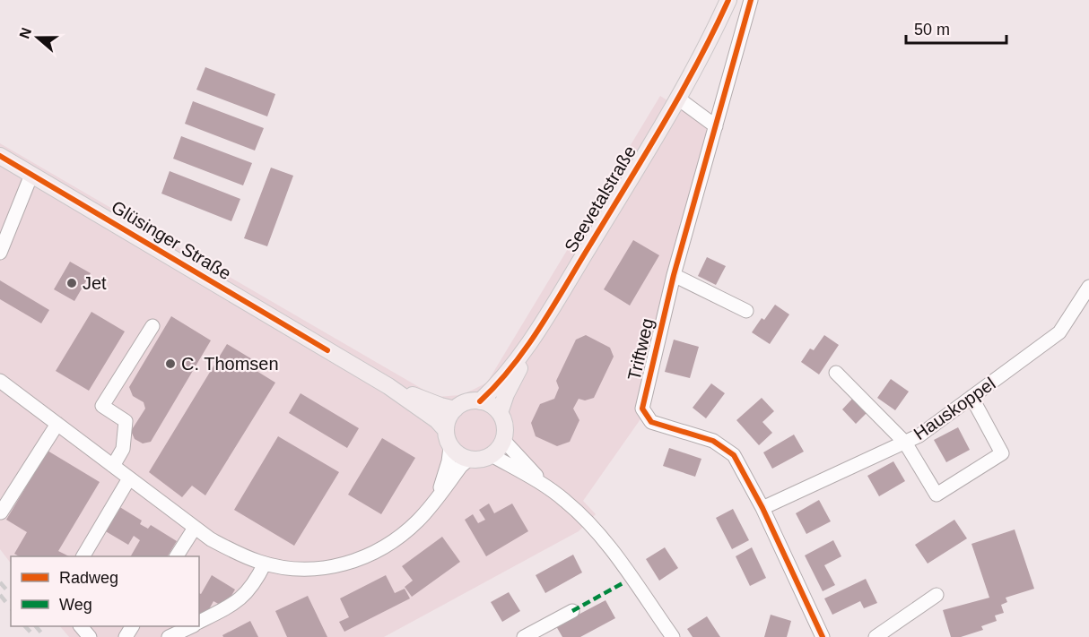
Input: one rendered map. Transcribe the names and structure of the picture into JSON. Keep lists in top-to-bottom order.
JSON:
{
  "streets": {
    "main road": ["Seevetalstraße", "Glüsinger Straße"],
    "street": ["Triftweg", "Hauskoppel"]
  },
  "crossings": [
    ["Seevetalstraße", "Glüsinger Straße"],
    ["Triftweg", "Hauskoppel"]
  ],
  "places": ["Jet", "C. Thomsen"],
  "legend": ["Radweg", "Weg"],
  "scale_bar": "50 m",
  "north": "left"
}
